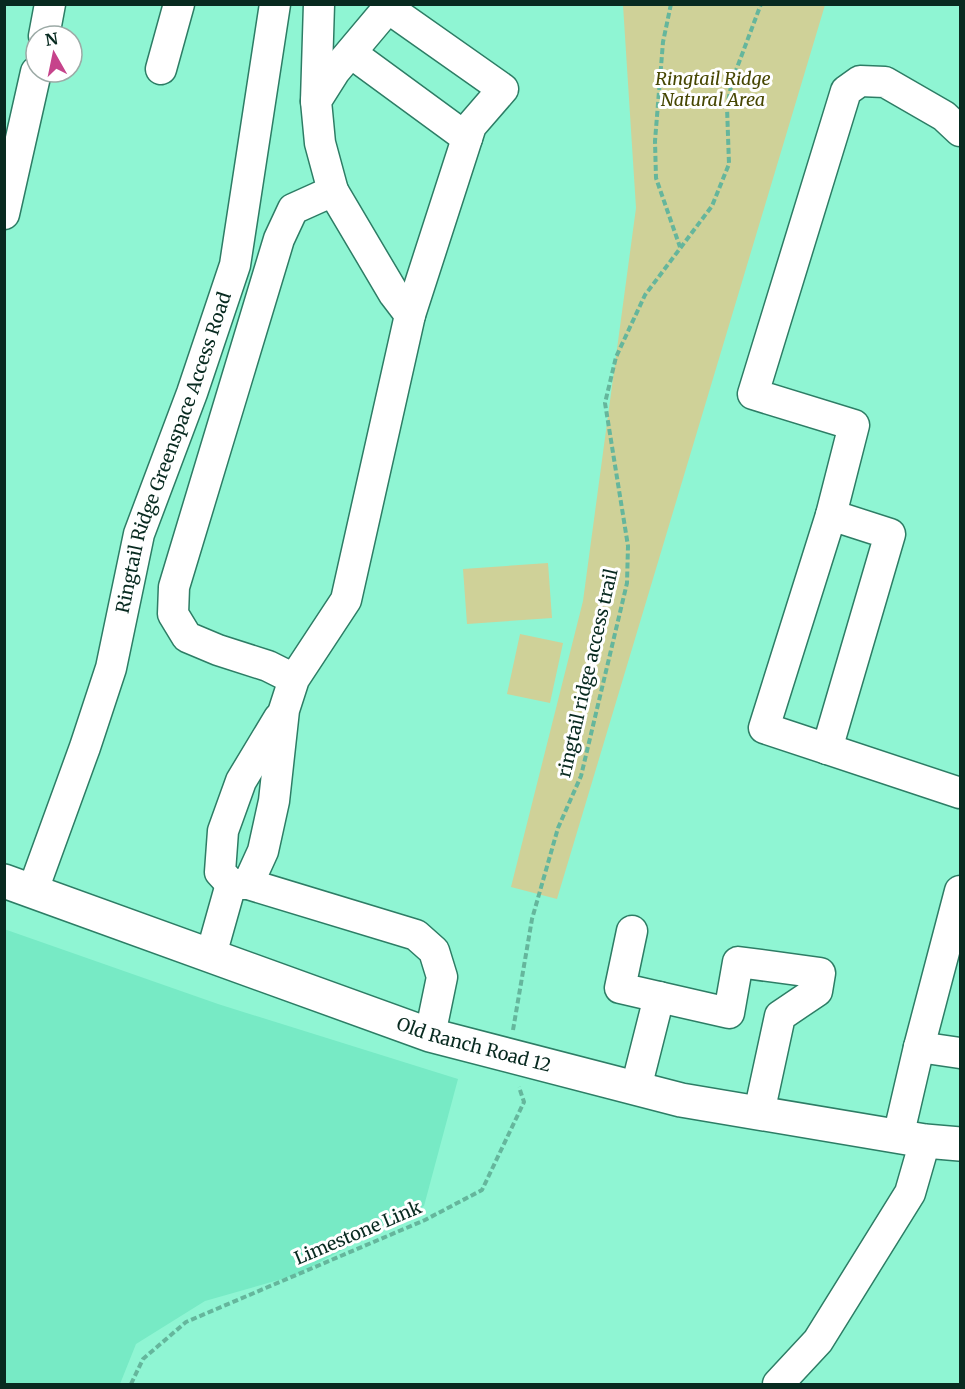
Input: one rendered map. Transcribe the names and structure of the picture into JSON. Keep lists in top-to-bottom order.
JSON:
{
  "streets": {
    "main road": ["Old Ranch Road 12"],
    "street": ["Ringtail Ridge Greenspace Access Road"],
    "path": ["ringtail ridge access trail", "Limestone Link"]
  },
  "crossings": [
    ["Ringtail Ridge Greenspace Access Road", "Old Ranch Road 12"],
    ["ringtail ridge access trail", "Old Ranch Road 12"],
    ["ringtail ridge access trail", "Limestone Link"],
    ["Old Ranch Road 12", "Limestone Link"]
  ],
  "parks": ["Ringtail Ridge Natural Area"],
  "north": "top"
}
